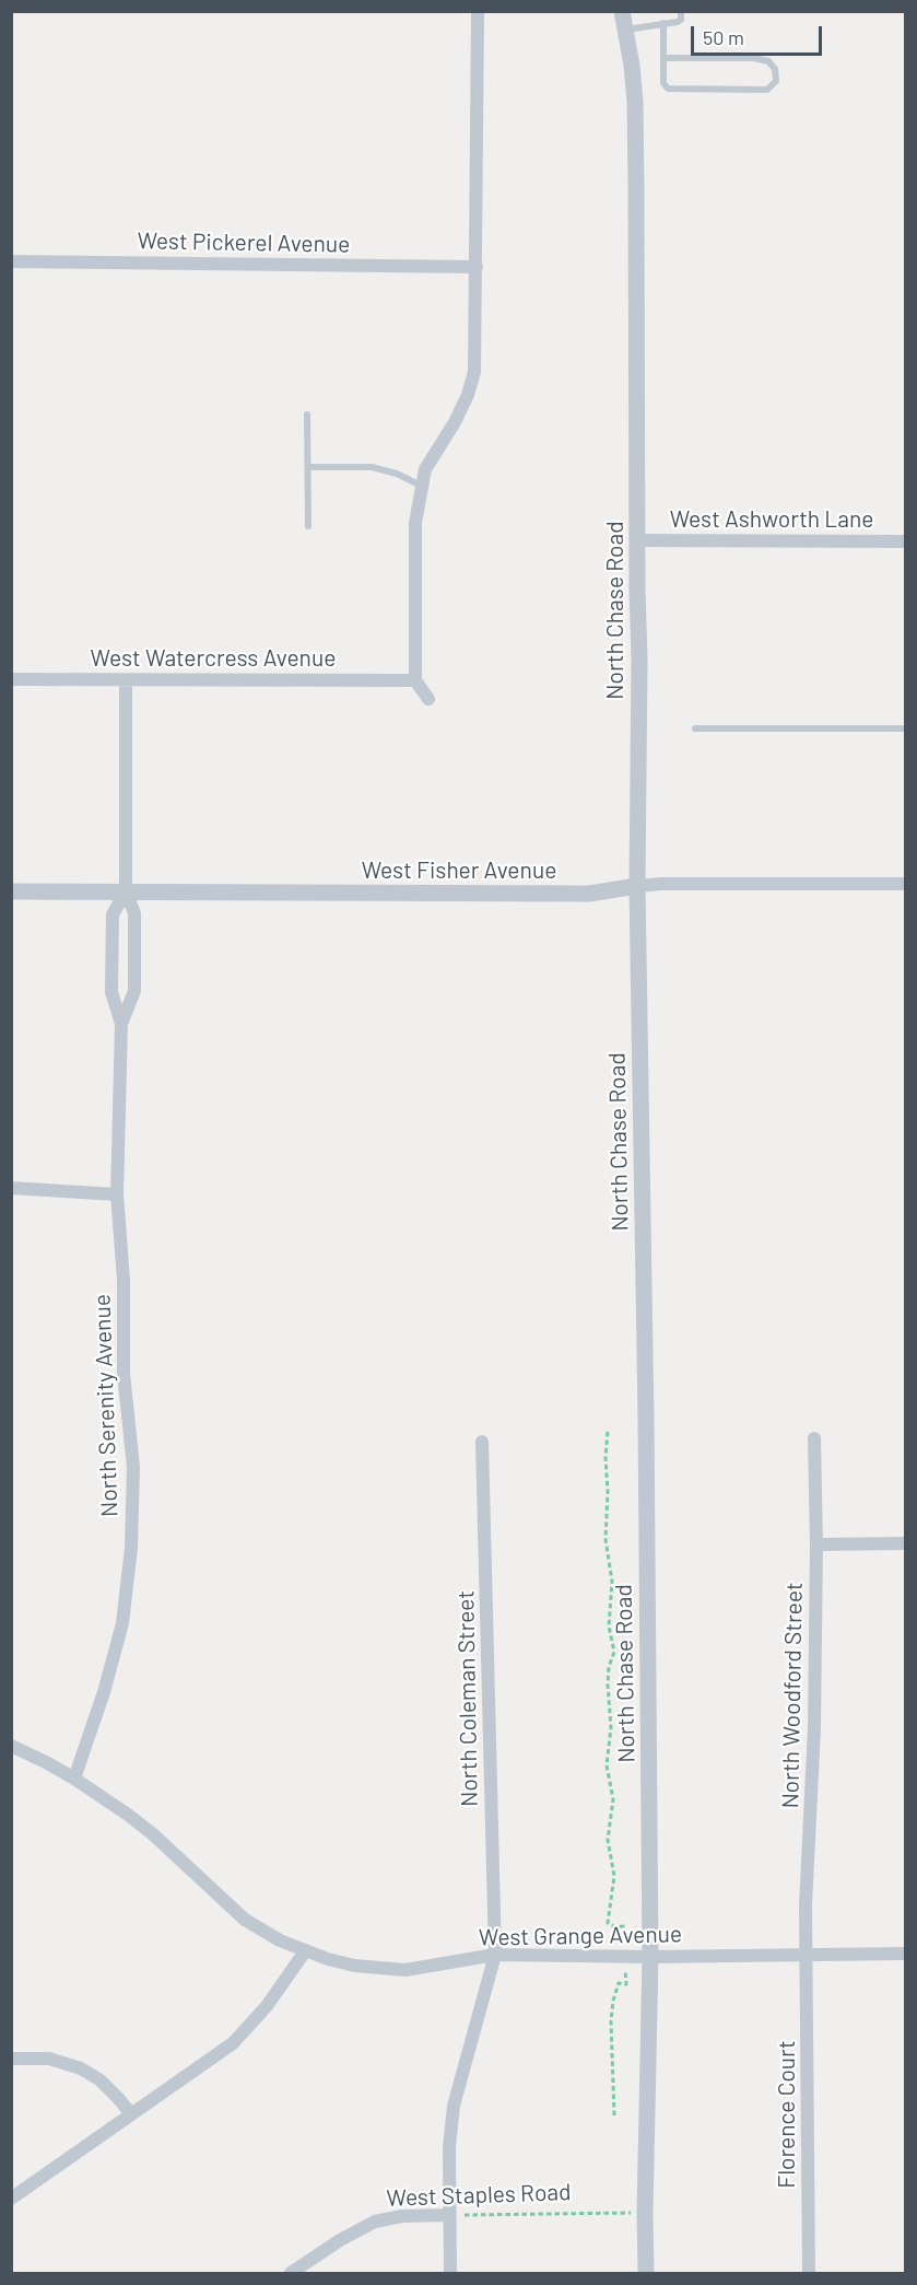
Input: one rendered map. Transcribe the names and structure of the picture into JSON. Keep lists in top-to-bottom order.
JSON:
{
  "streets": {
    "street": [
      "West Pickerel Avenue",
      "West Ashworth Lane",
      "North Chase Road",
      "West Watercress Avenue",
      "West Fisher Avenue",
      "North Serenity Avenue",
      "North Woodford Street",
      "North Coleman Street",
      "West Grange Avenue",
      "Florence Court",
      "West Staples Road"
    ]
  },
  "crossings": [
    ["West Ashworth Lane", "North Chase Road"],
    ["North Chase Road", "West Fisher Avenue"],
    ["North Chase Road", "West Grange Avenue"],
    ["North Chase Road", "West Staples Road"],
    ["West Watercress Avenue", "North Serenity Avenue"],
    ["West Fisher Avenue", "North Serenity Avenue"],
    ["North Serenity Avenue", "West Grange Avenue"],
    ["North Woodford Street", "West Grange Avenue"],
    ["North Woodford Street", "Florence Court"],
    ["North Coleman Street", "West Grange Avenue"],
    ["North Coleman Street", "West Staples Road"],
    ["West Grange Avenue", "Florence Court"]
  ],
  "scale_bar": "50 m"
}
